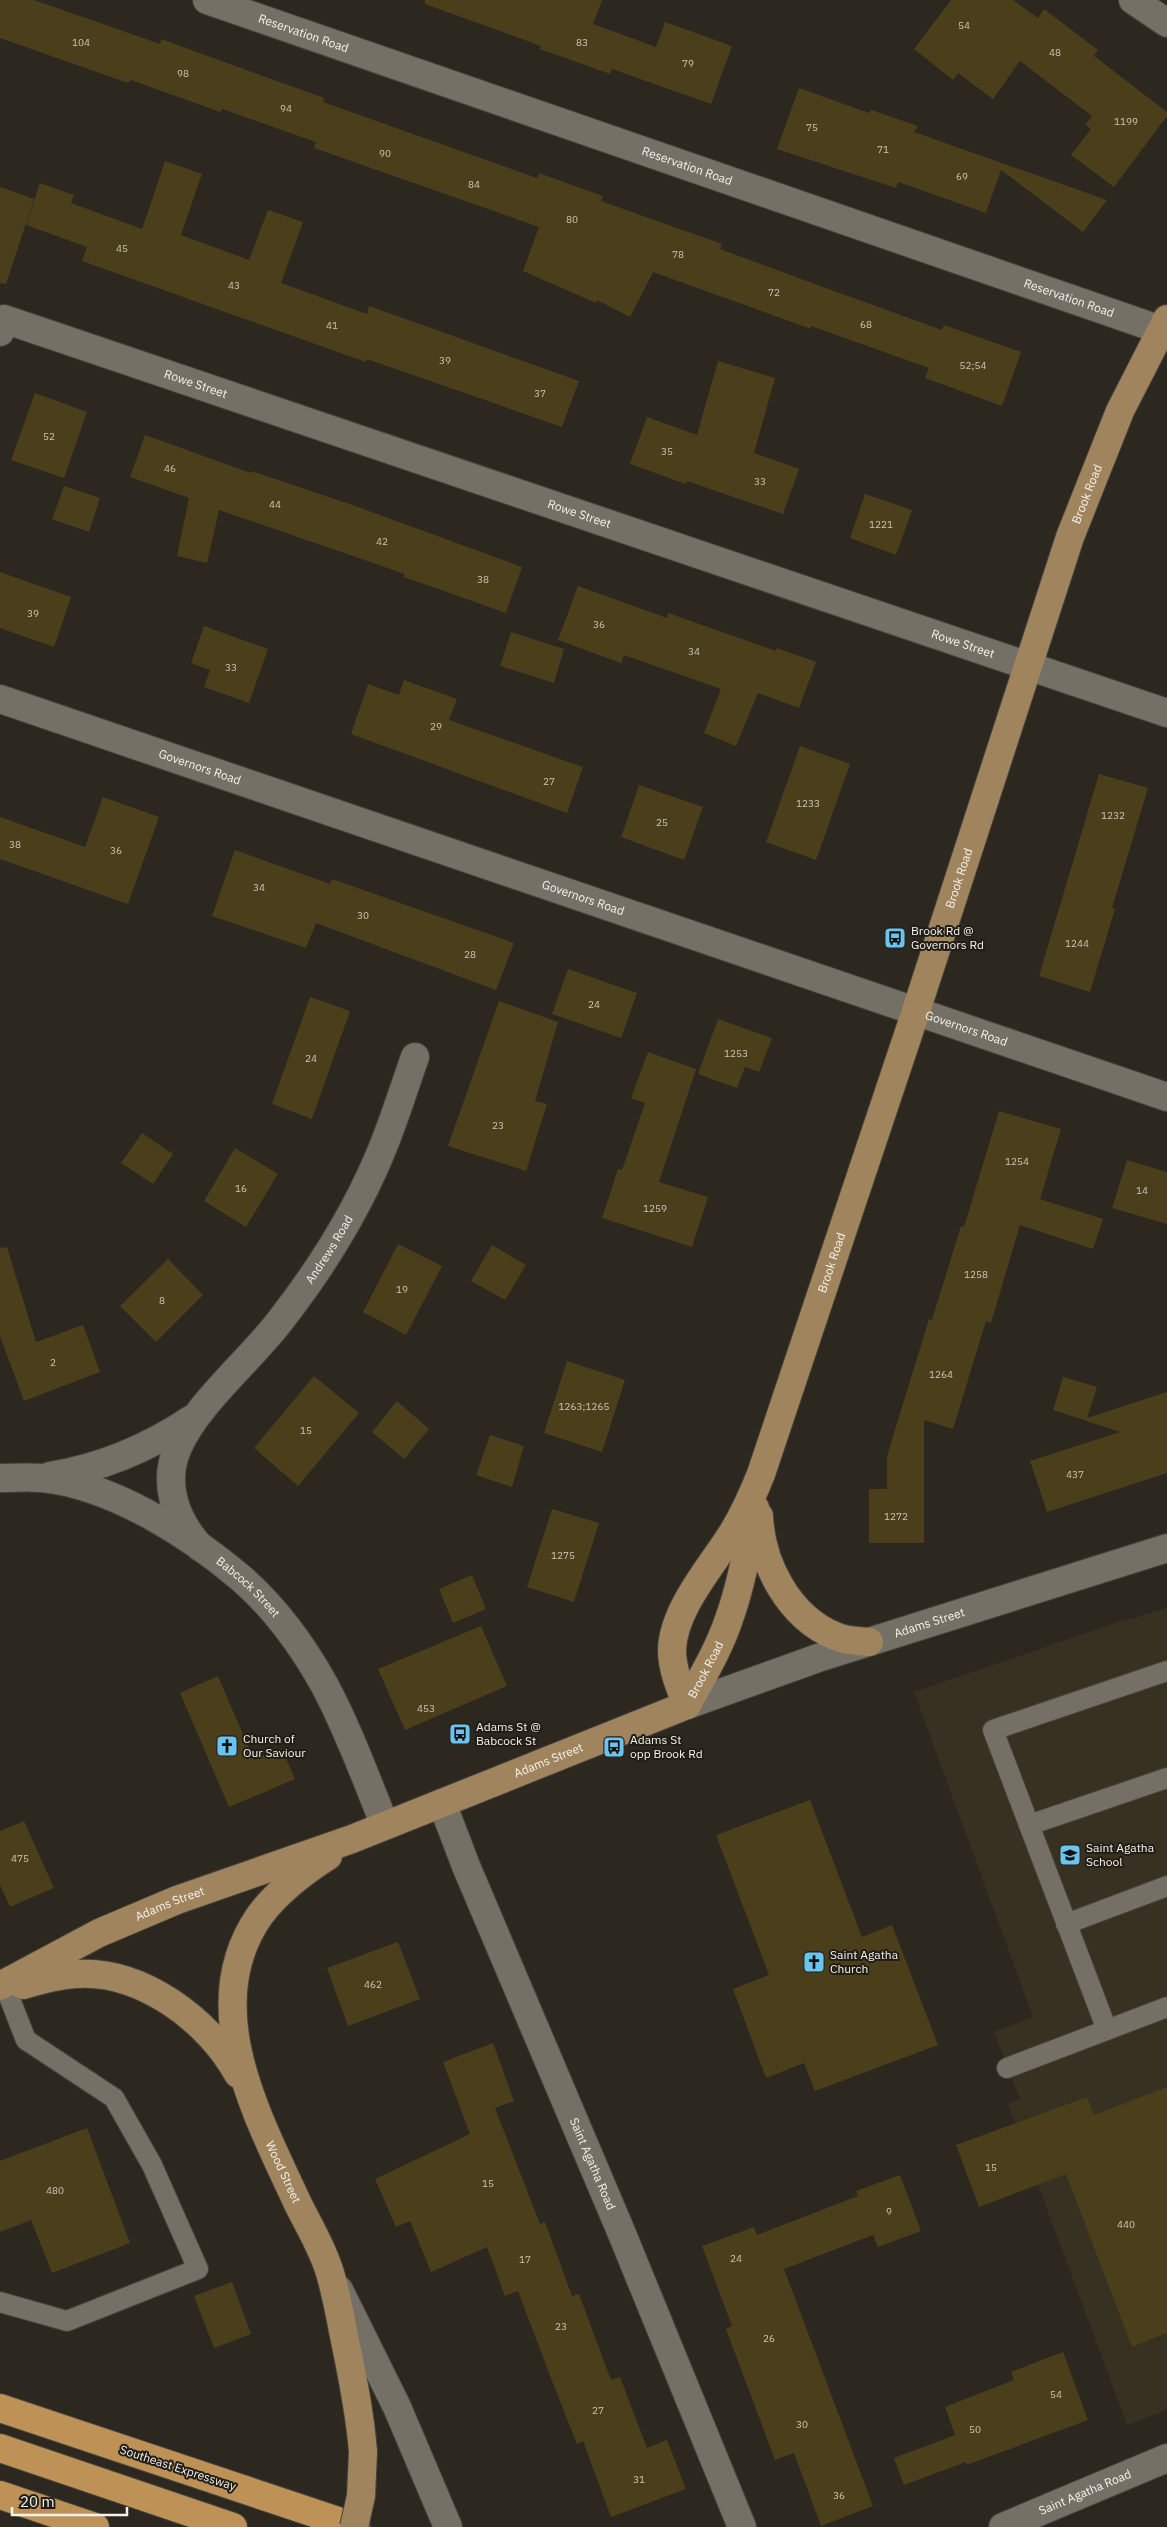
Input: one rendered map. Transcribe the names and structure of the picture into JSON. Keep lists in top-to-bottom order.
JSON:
{
  "streets": {
    "highway": ["Southeast Expressway"],
    "main road": ["Brook Road", "Adams Street", "Wood Street"],
    "street": [
      "Reservation Road",
      "Rowe Street",
      "Governors Road",
      "Andrews Road",
      "Babcock Street",
      "Saint Agatha Road"
    ]
  },
  "crossings": [
    ["Reservation Road", "Brook Road"],
    ["Rowe Street", "Brook Road"],
    ["Brook Road", "Governors Road"],
    ["Brook Road", "Adams Street"],
    ["Andrews Road", "Babcock Street"],
    ["Babcock Street", "Adams Street"],
    ["Adams Street", "Saint Agatha Road"],
    ["Adams Street", "Wood Street"]
  ],
  "places": {
    "bus stop": ["Brook Rd @ Governors Rd", "Adams St @ Babcock St", "Adams St opp Brook Rd"],
    "church": ["Church of Our Saviour", "Saint Agatha Church"],
    "school or university": ["Saint Agatha School"]
  },
  "house_numbers": [
    "54",
    "104",
    "83",
    "48",
    "79",
    "98",
    "94",
    "1199",
    "75",
    "71",
    "90",
    "69",
    "84",
    "80",
    "45",
    "78",
    "43",
    "72",
    "68",
    "41",
    "39",
    "52;54",
    "37",
    "52",
    "35",
    "46",
    "33",
    "44",
    "1221",
    "42",
    "38",
    "39",
    "36",
    "34",
    "33",
    "29",
    "27",
    "1233",
    "1232",
    "25",
    "38",
    "36",
    "34",
    "30",
    "1244",
    "28",
    "24",
    "1253",
    "24",
    "23",
    "1254",
    "16",
    "14",
    "1259",
    "1258",
    "19",
    "8",
    "2",
    "1264",
    "1263;1265",
    "15",
    "437",
    "1272",
    "1275",
    "453",
    "475",
    "462",
    "15",
    "15",
    "480",
    "9",
    "440",
    "24",
    "17",
    "23",
    "26",
    "54",
    "27",
    "30",
    "50",
    "31",
    "36"
  ],
  "scale_bar": "20 m"
}
